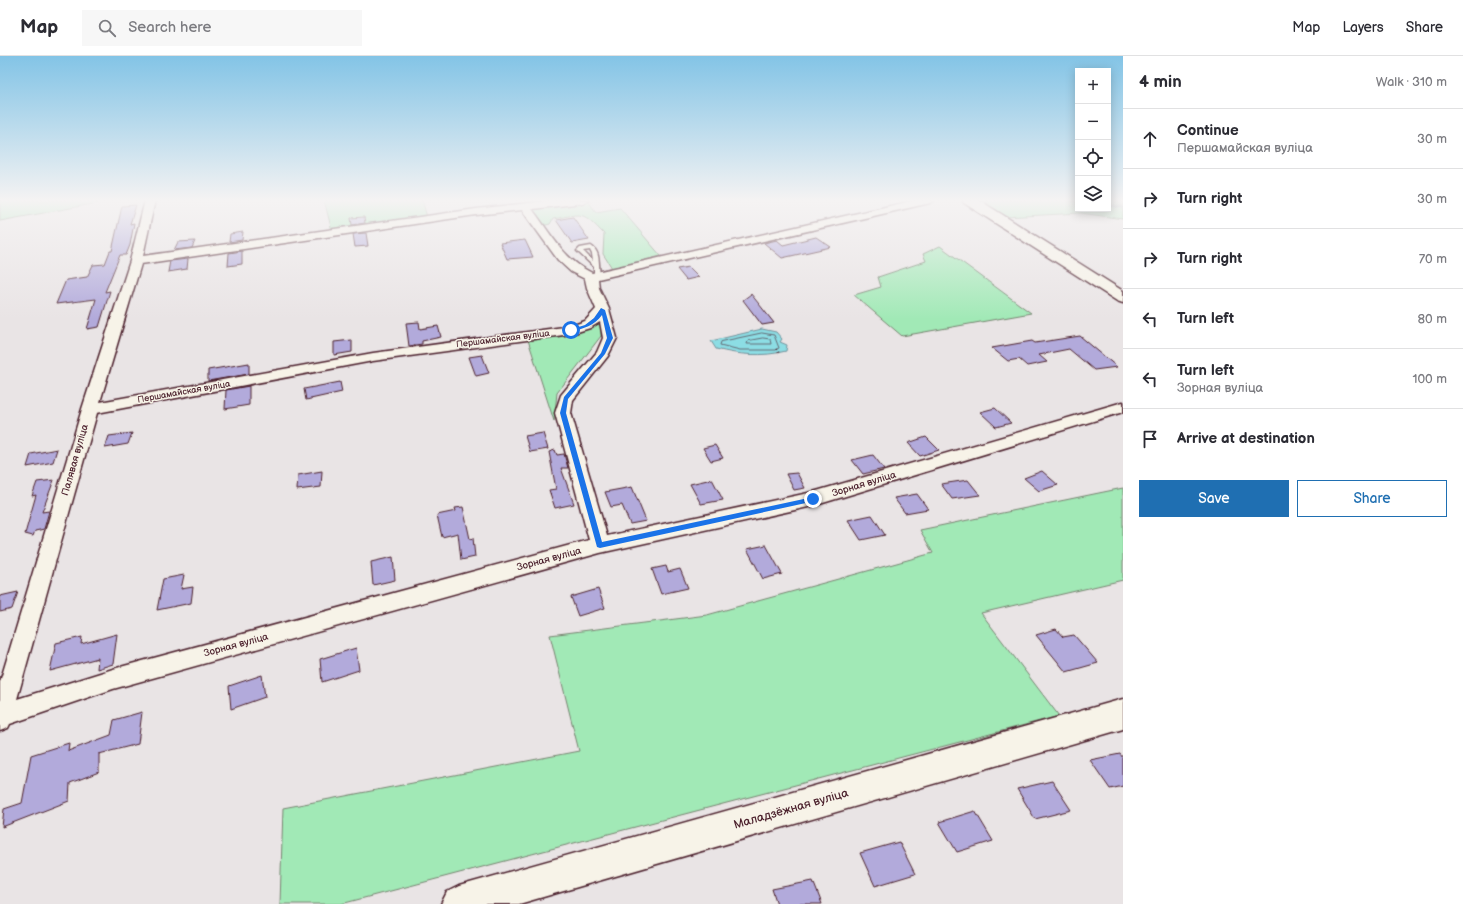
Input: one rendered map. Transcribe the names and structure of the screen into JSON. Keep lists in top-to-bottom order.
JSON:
{
  "streets": {
    "street": [
      "Першамайская вуліца",
      "Палявая вуліца",
      "Зорная вуліца",
      "Маладзёжная вуліца"
    ]
  },
  "crossings": [
    ["Першамайская вуліца", "Палявая вуліца"],
    ["Палявая вуліца", "Зорная вуліца"]
  ],
  "page": {
    "header": "Map",
    "search": "Search here",
    "nav": ["Map", "Layers", "Share"],
    "heading": ["4 min", "Walk · 310 m"],
    "map_buttons": ["+", "−"],
    "list": [
      ["Continue", "Першамайская вуліца", "30 m"],
      ["Turn right", "30 m"],
      ["Turn right", "70 m"],
      ["Turn left", "80 m"],
      ["Turn left", "Зорная вуліца", "100 m"],
      "Arrive at destination"
    ],
    "buttons": ["Save", "Share"]
  }
}
